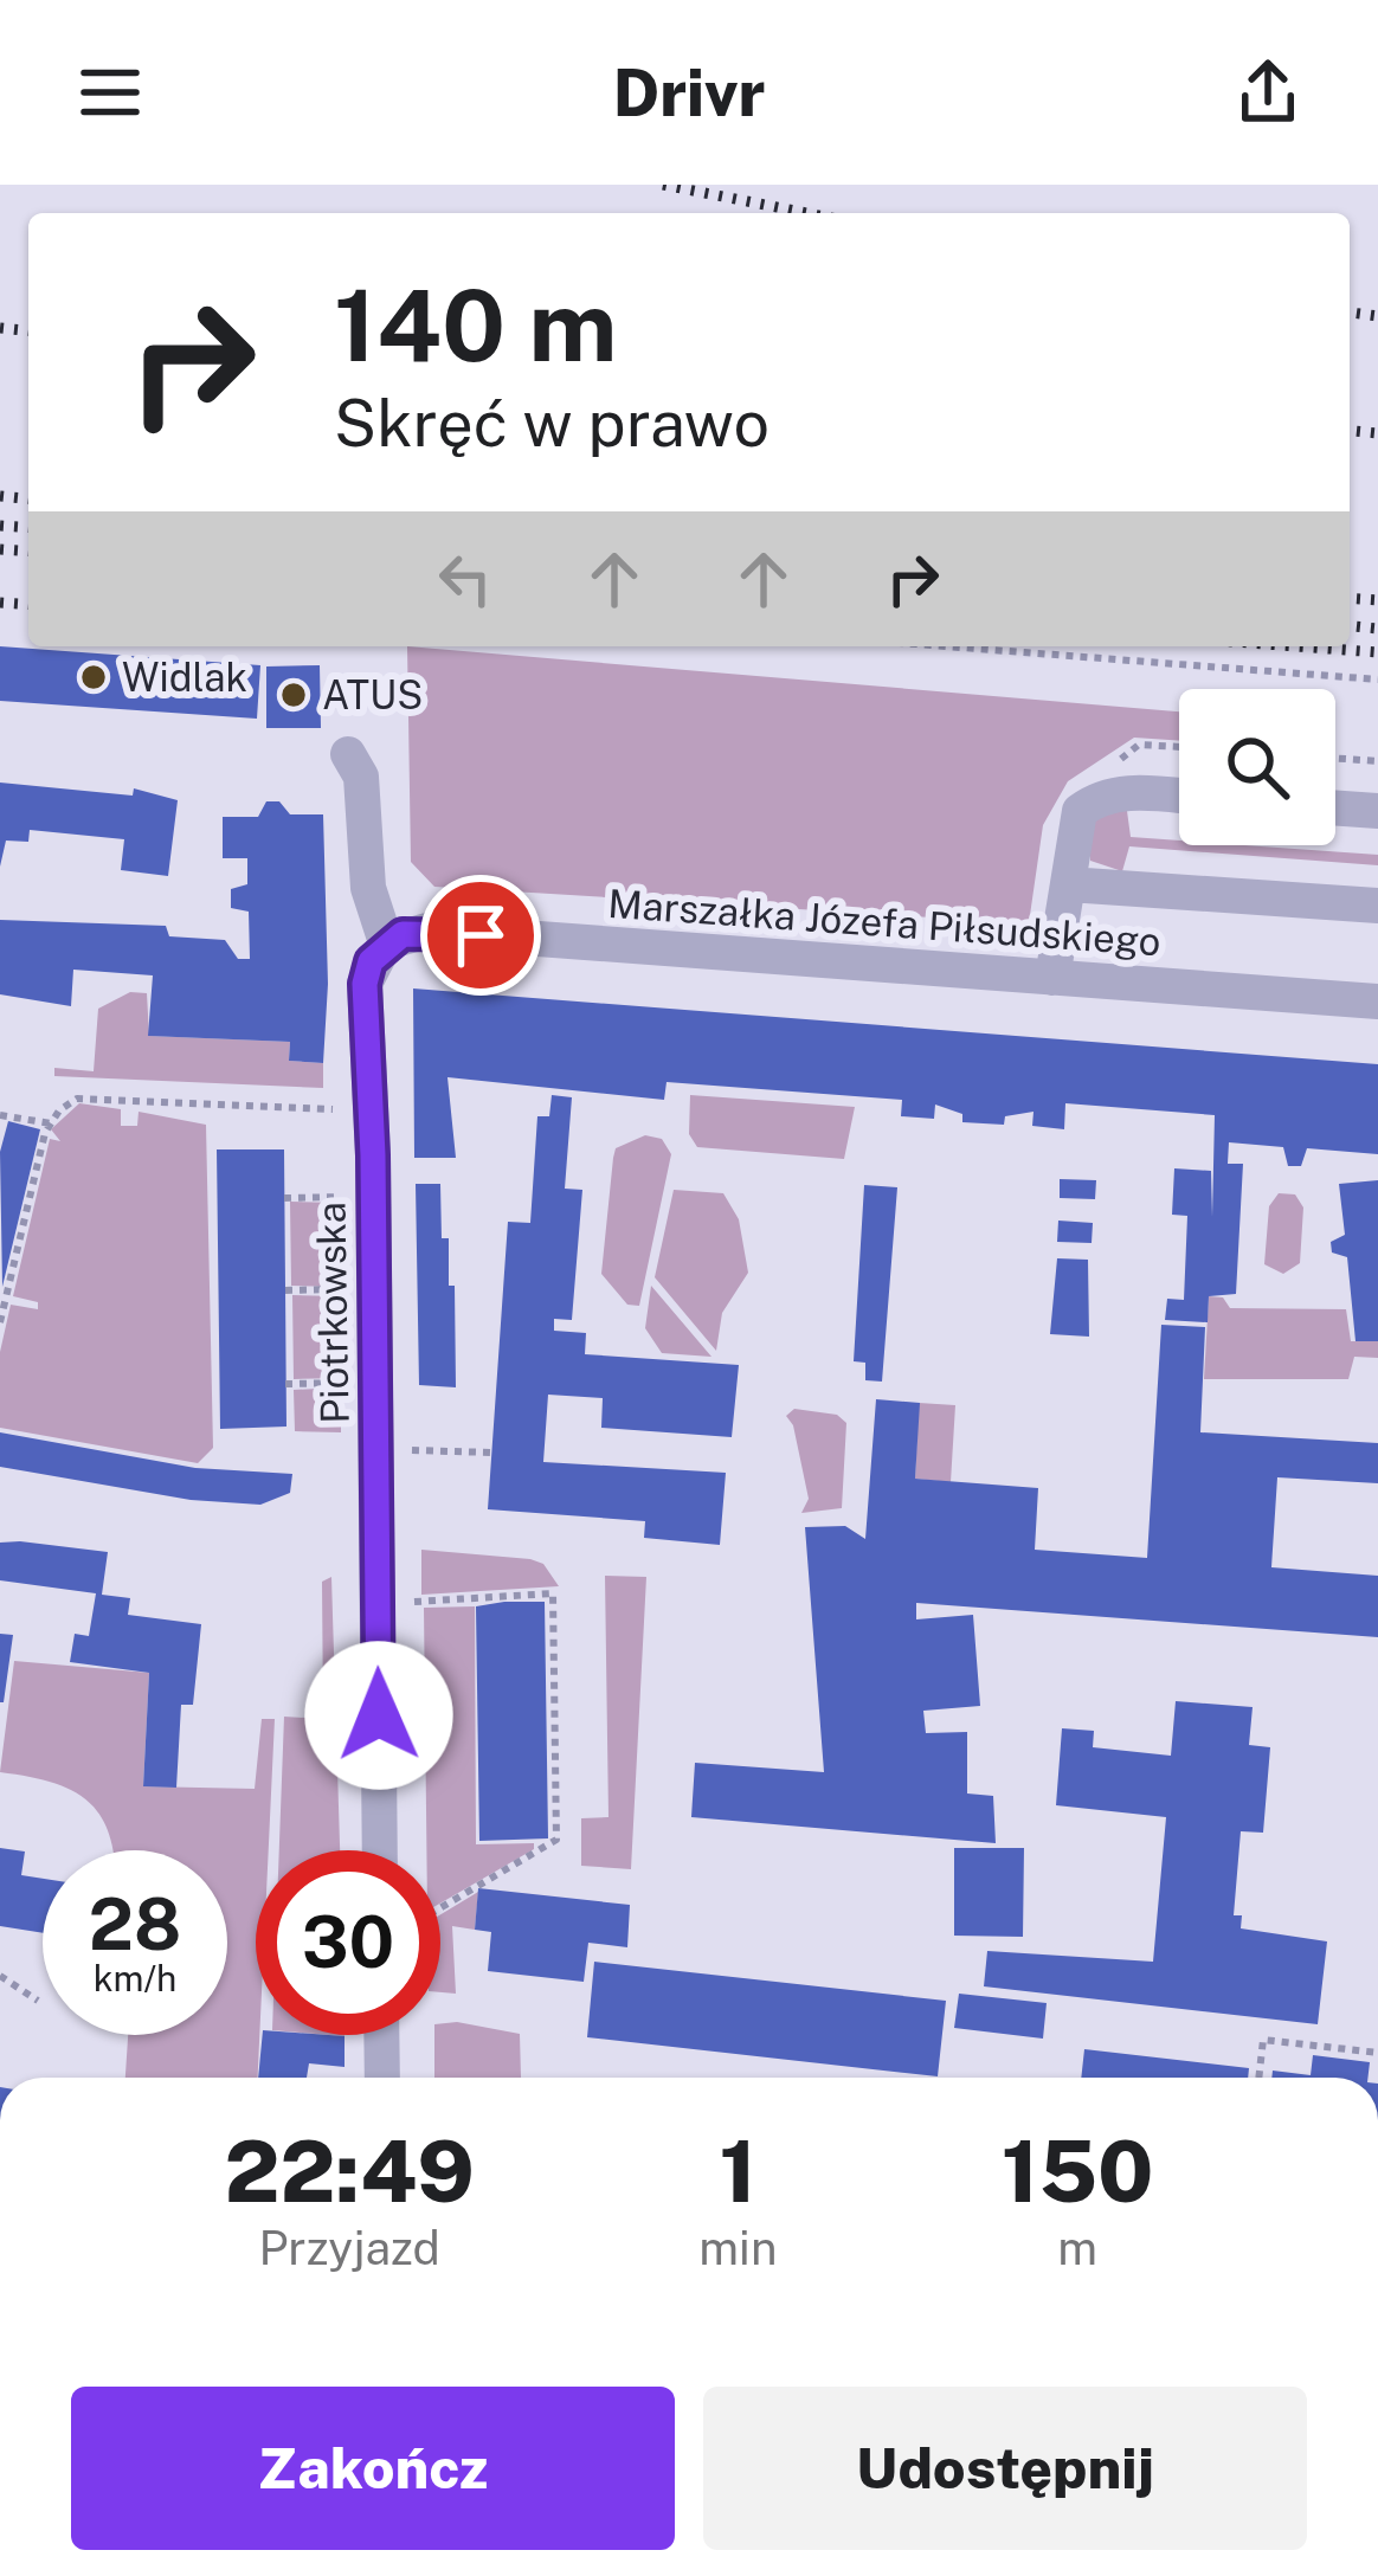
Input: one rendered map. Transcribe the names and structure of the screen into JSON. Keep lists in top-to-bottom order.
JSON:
{
  "streets": {
    "street": ["Marszałka Józefa Piłsudskiego", "Piotrkowska"]
  },
  "crossings": [
    ["Marszałka Józefa Piłsudskiego", "Piotrkowska"]
  ],
  "places": ["Widlak", "ATUS"],
  "page": {
    "header": "Drivr",
    "turn": ["140 m", "Skręć w prawo"],
    "speed": "28 km/h",
    "limit": "30",
    "eta": [
      "22:49",
      "Przyjazd",
      "1",
      "min",
      "150",
      "m"
    ],
    "buttons": ["Zakończ", "Udostępnij"]
  }
}
